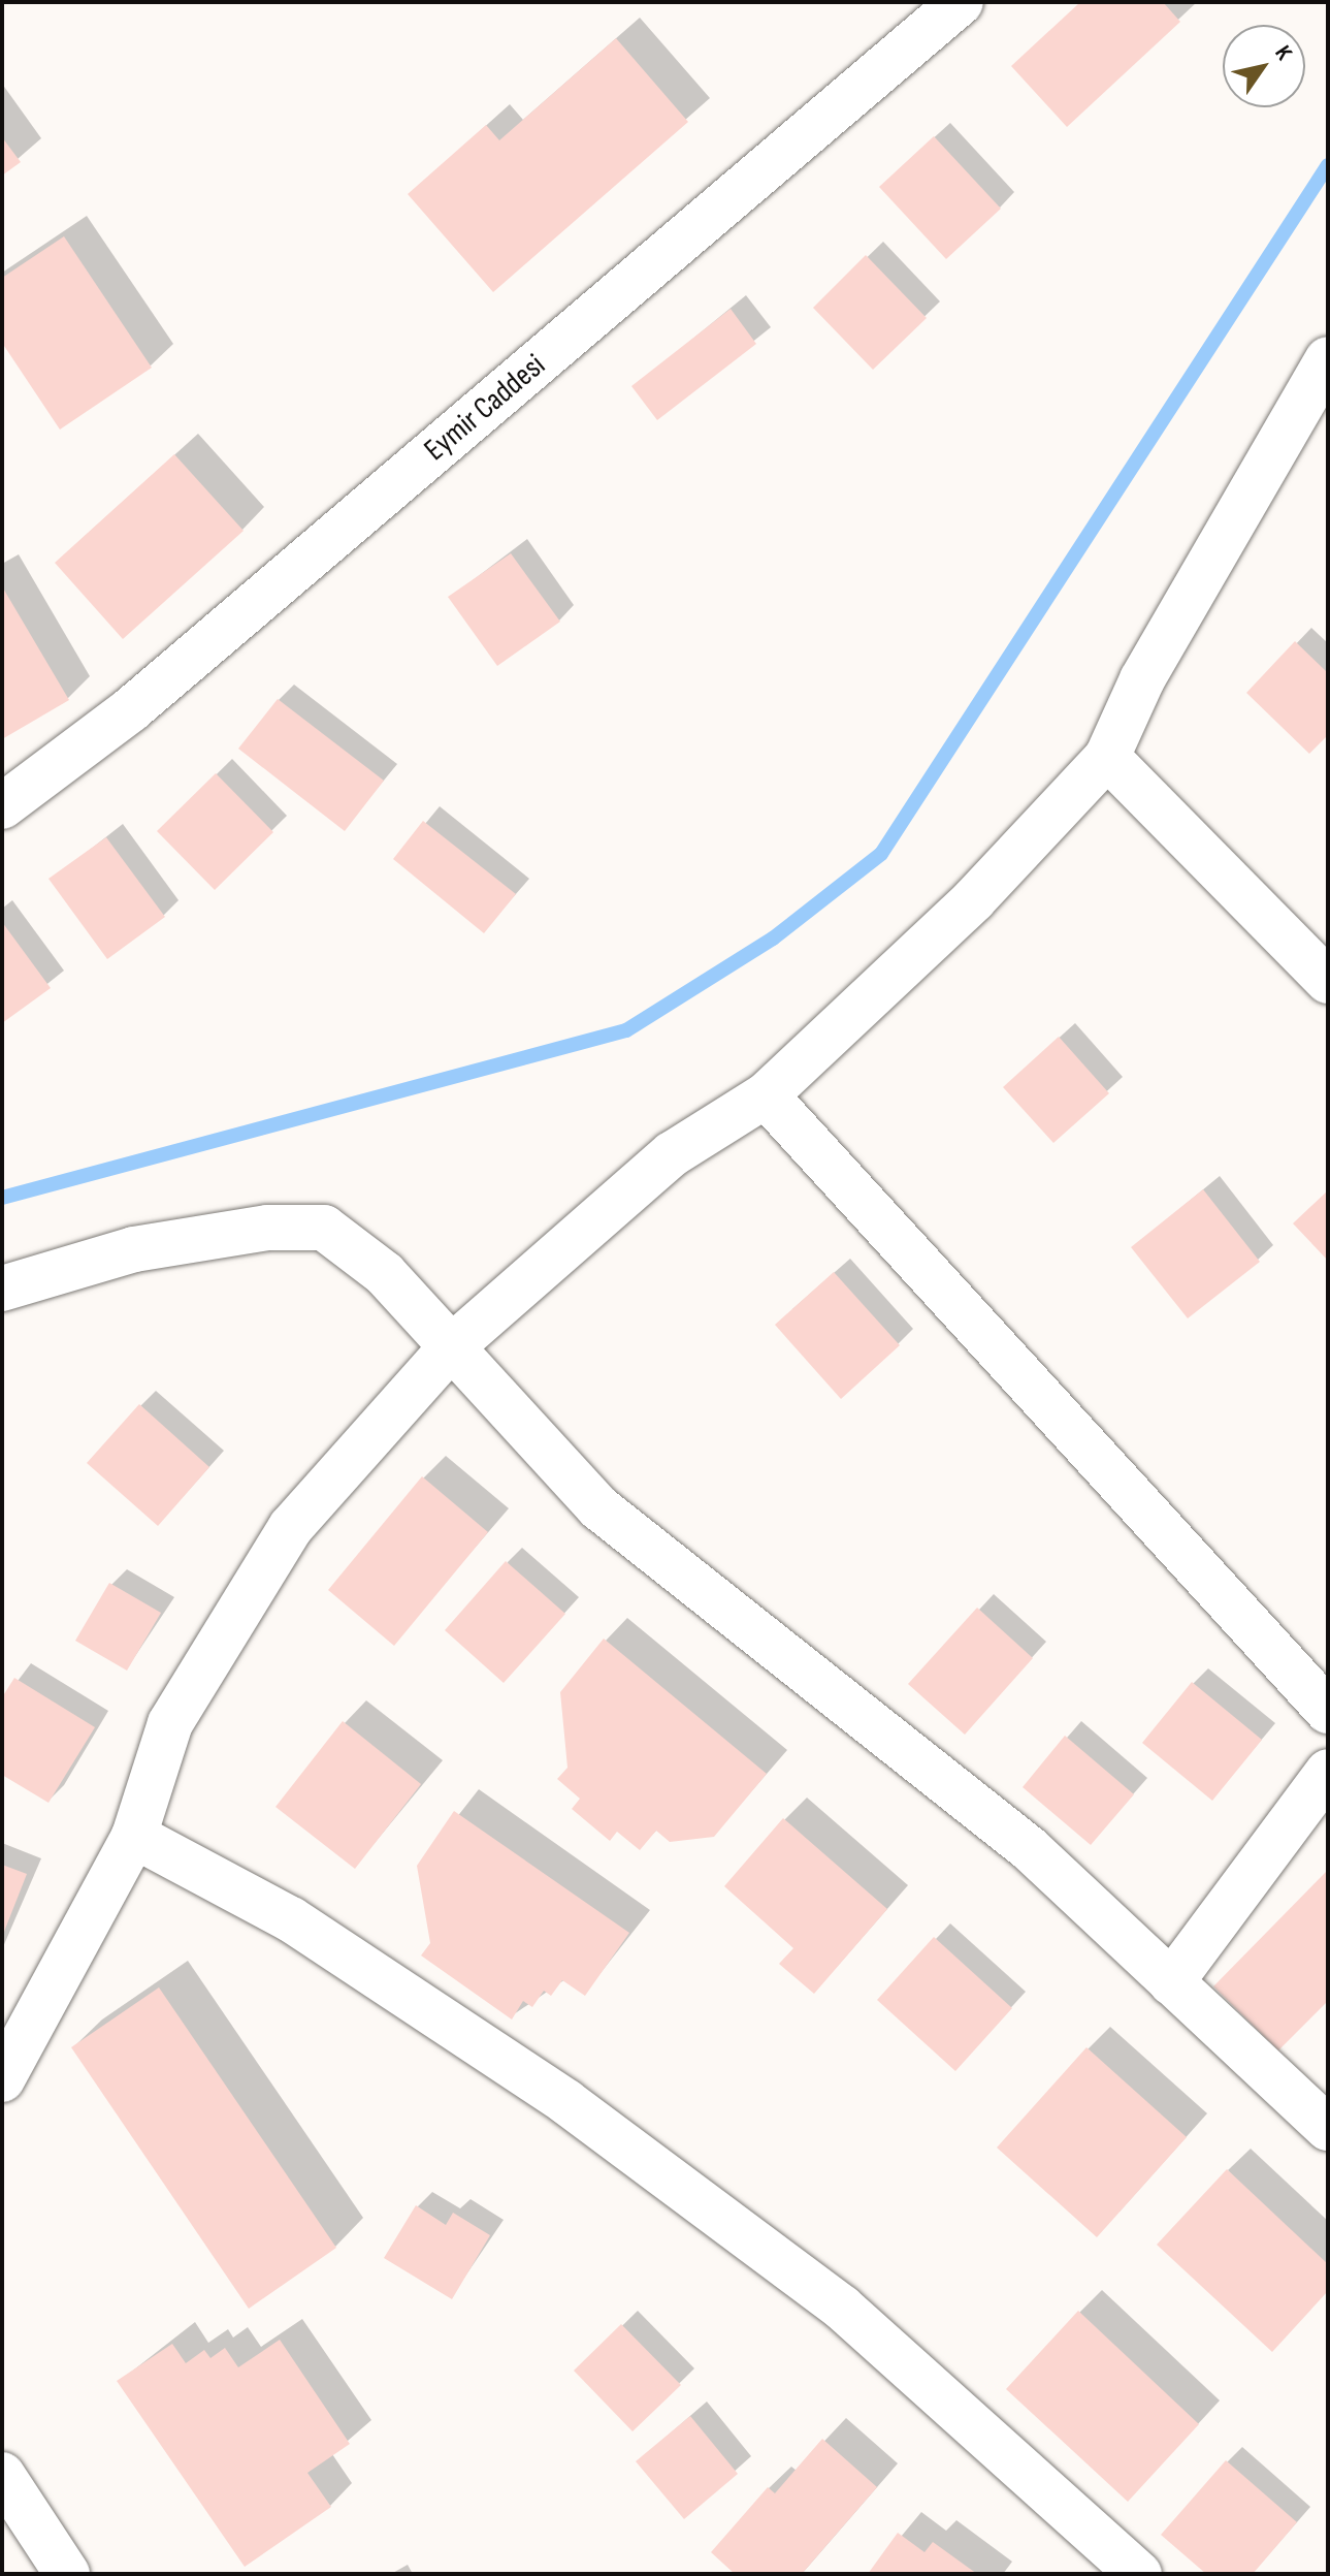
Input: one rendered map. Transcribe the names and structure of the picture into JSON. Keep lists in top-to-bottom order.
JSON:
{
  "streets": {
    "main road": ["Eymir Caddesi"]
  },
  "north": "top right"
}
